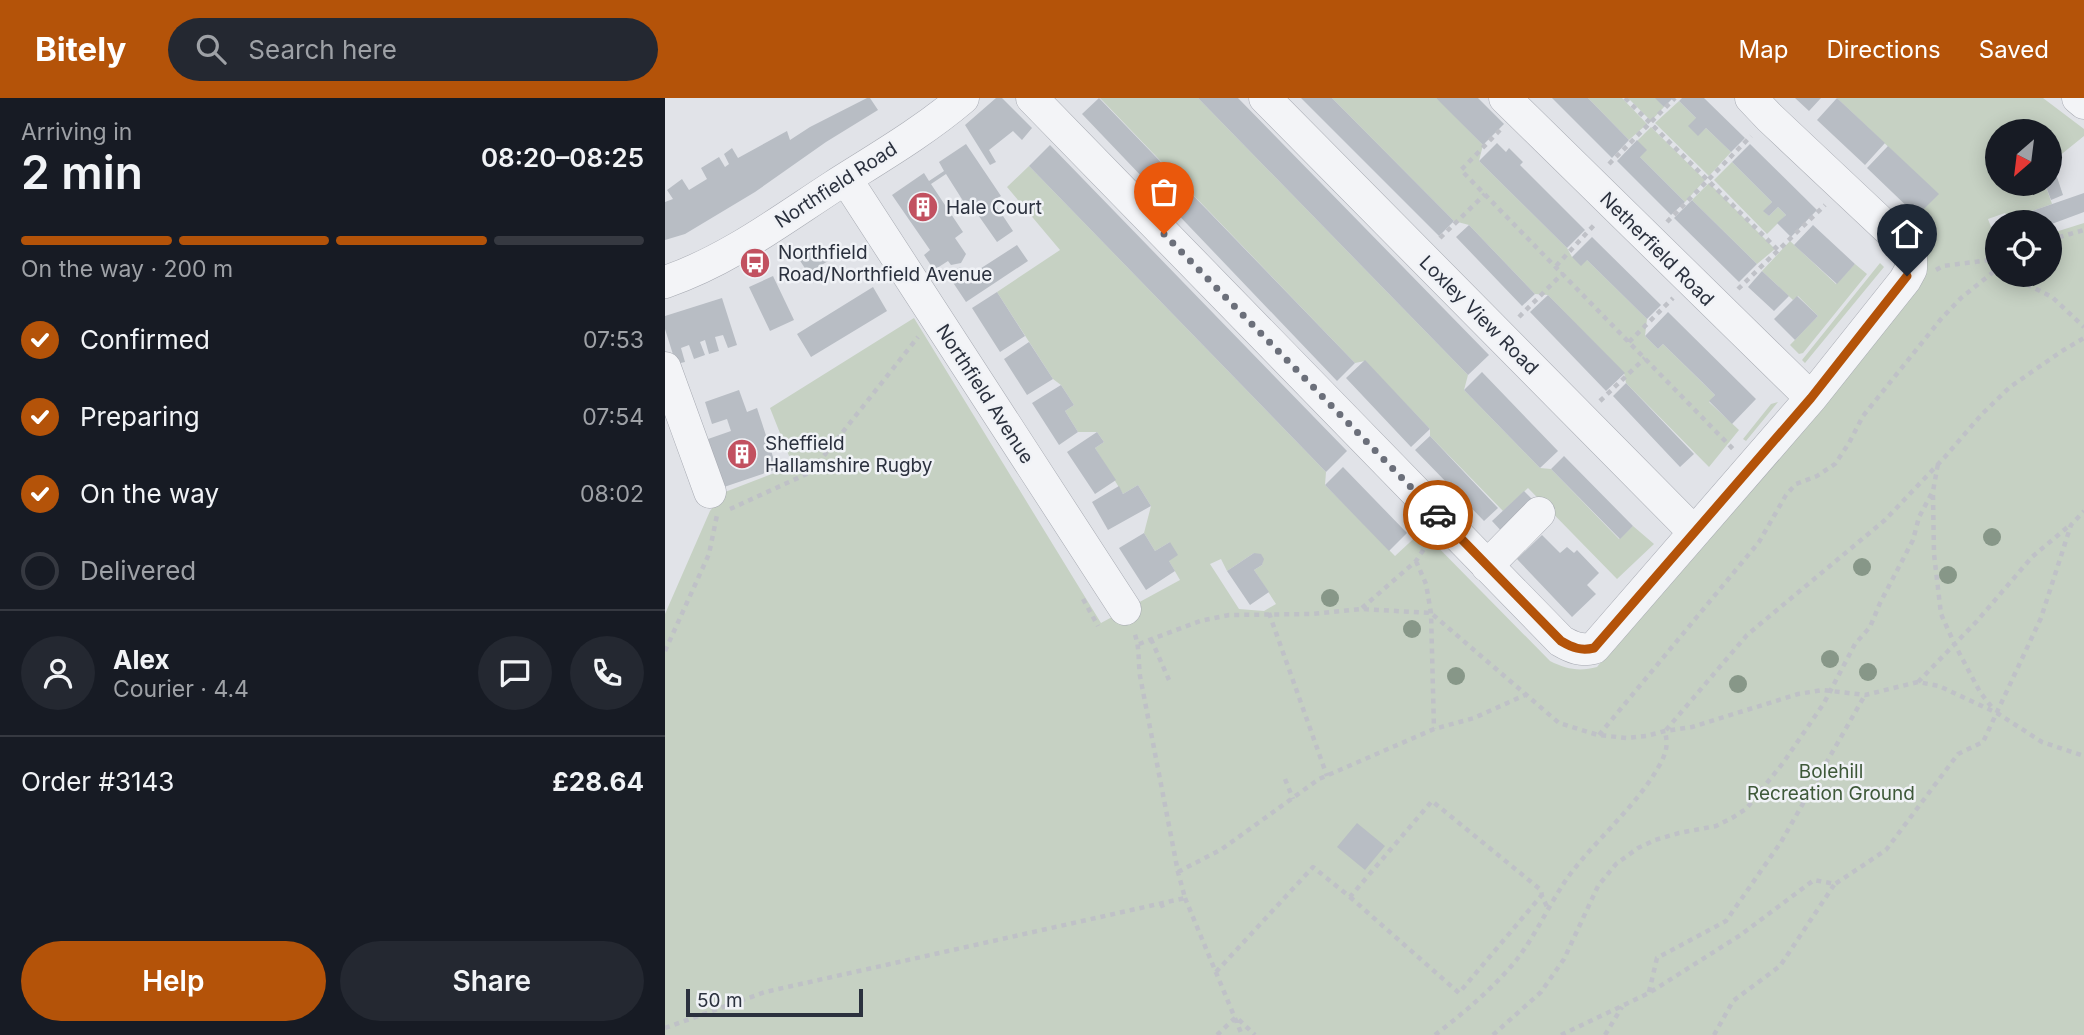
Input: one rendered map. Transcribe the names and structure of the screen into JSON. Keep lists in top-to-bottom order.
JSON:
{
  "streets": {
    "street": [
      "Northfield Road",
      "Netherfield Road",
      "Loxley View Road",
      "Northfield Avenue"
    ]
  },
  "crossings": [
    ["Northfield Road", "Northfield Avenue"]
  ],
  "parks": ["Bolehill Recreation Ground"],
  "places": {
    "building": ["Hale Court", "Sheffield Hallamshire Rugby"],
    "bus stop": ["Northfield Road/Northfield Avenue"]
  },
  "scale_bar": "50 m",
  "north": "bottom left",
  "page": {
    "header": "Bitely",
    "search": "Search here",
    "nav": ["Map", "Directions", "Saved"],
    "heading": ["2 min", "Arriving in", "08:20–08:25"],
    "panel": [
      "Alex",
      "Courier · 4.4",
      "Order #3143",
      "£28.64"
    ],
    "bar": "On the way · 200 m",
    "list": [
      ["Confirmed", "07:53"],
      ["Preparing", "07:54"],
      ["On the way", "08:02"],
      "Delivered"
    ],
    "buttons": ["Help", "Share"],
    "scale": "50 m"
  }
}
